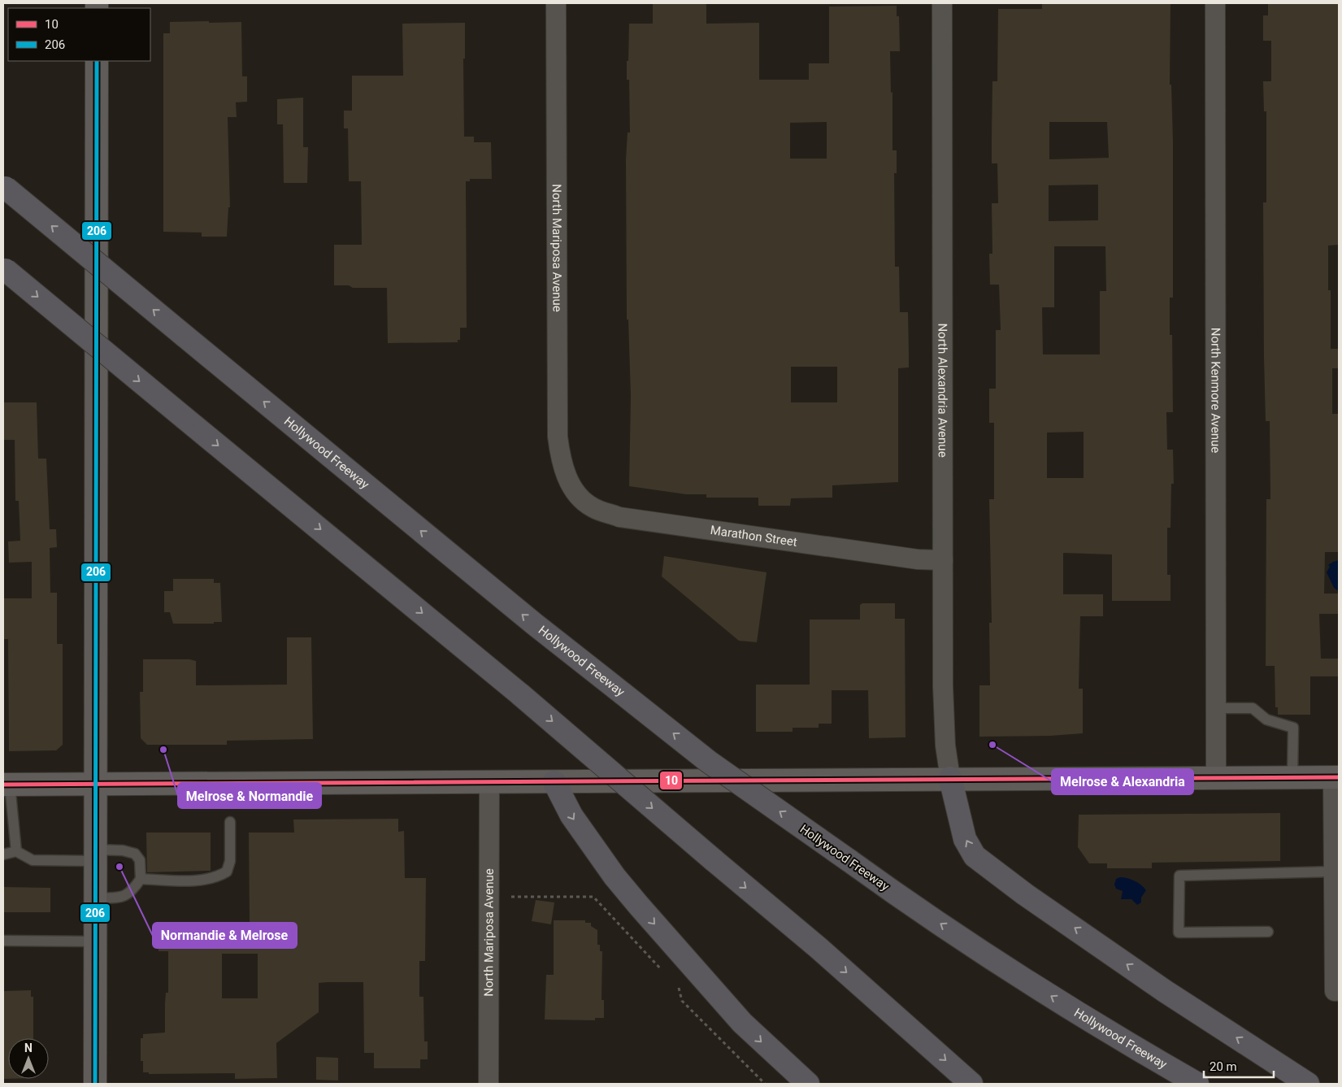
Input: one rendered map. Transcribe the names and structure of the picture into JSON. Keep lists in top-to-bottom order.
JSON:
{
  "streets": {
    "highway": ["Hollywood Freeway"],
    "street": [
      "North Mariposa Avenue",
      "North Kenmore Avenue",
      "North Alexandria Avenue",
      "Marathon Street"
    ]
  },
  "crossings": [
    ["North Mariposa Avenue", "Marathon Street"],
    ["North Alexandria Avenue", "Marathon Street"]
  ],
  "places": ["Melrose & Alexandria", "Melrose & Normandie", "Normandie & Melrose"],
  "lines": ["transit line 206", "transit line 10"],
  "legend": ["10", "206"],
  "scale_bar": "20 m",
  "north": "top"
}
